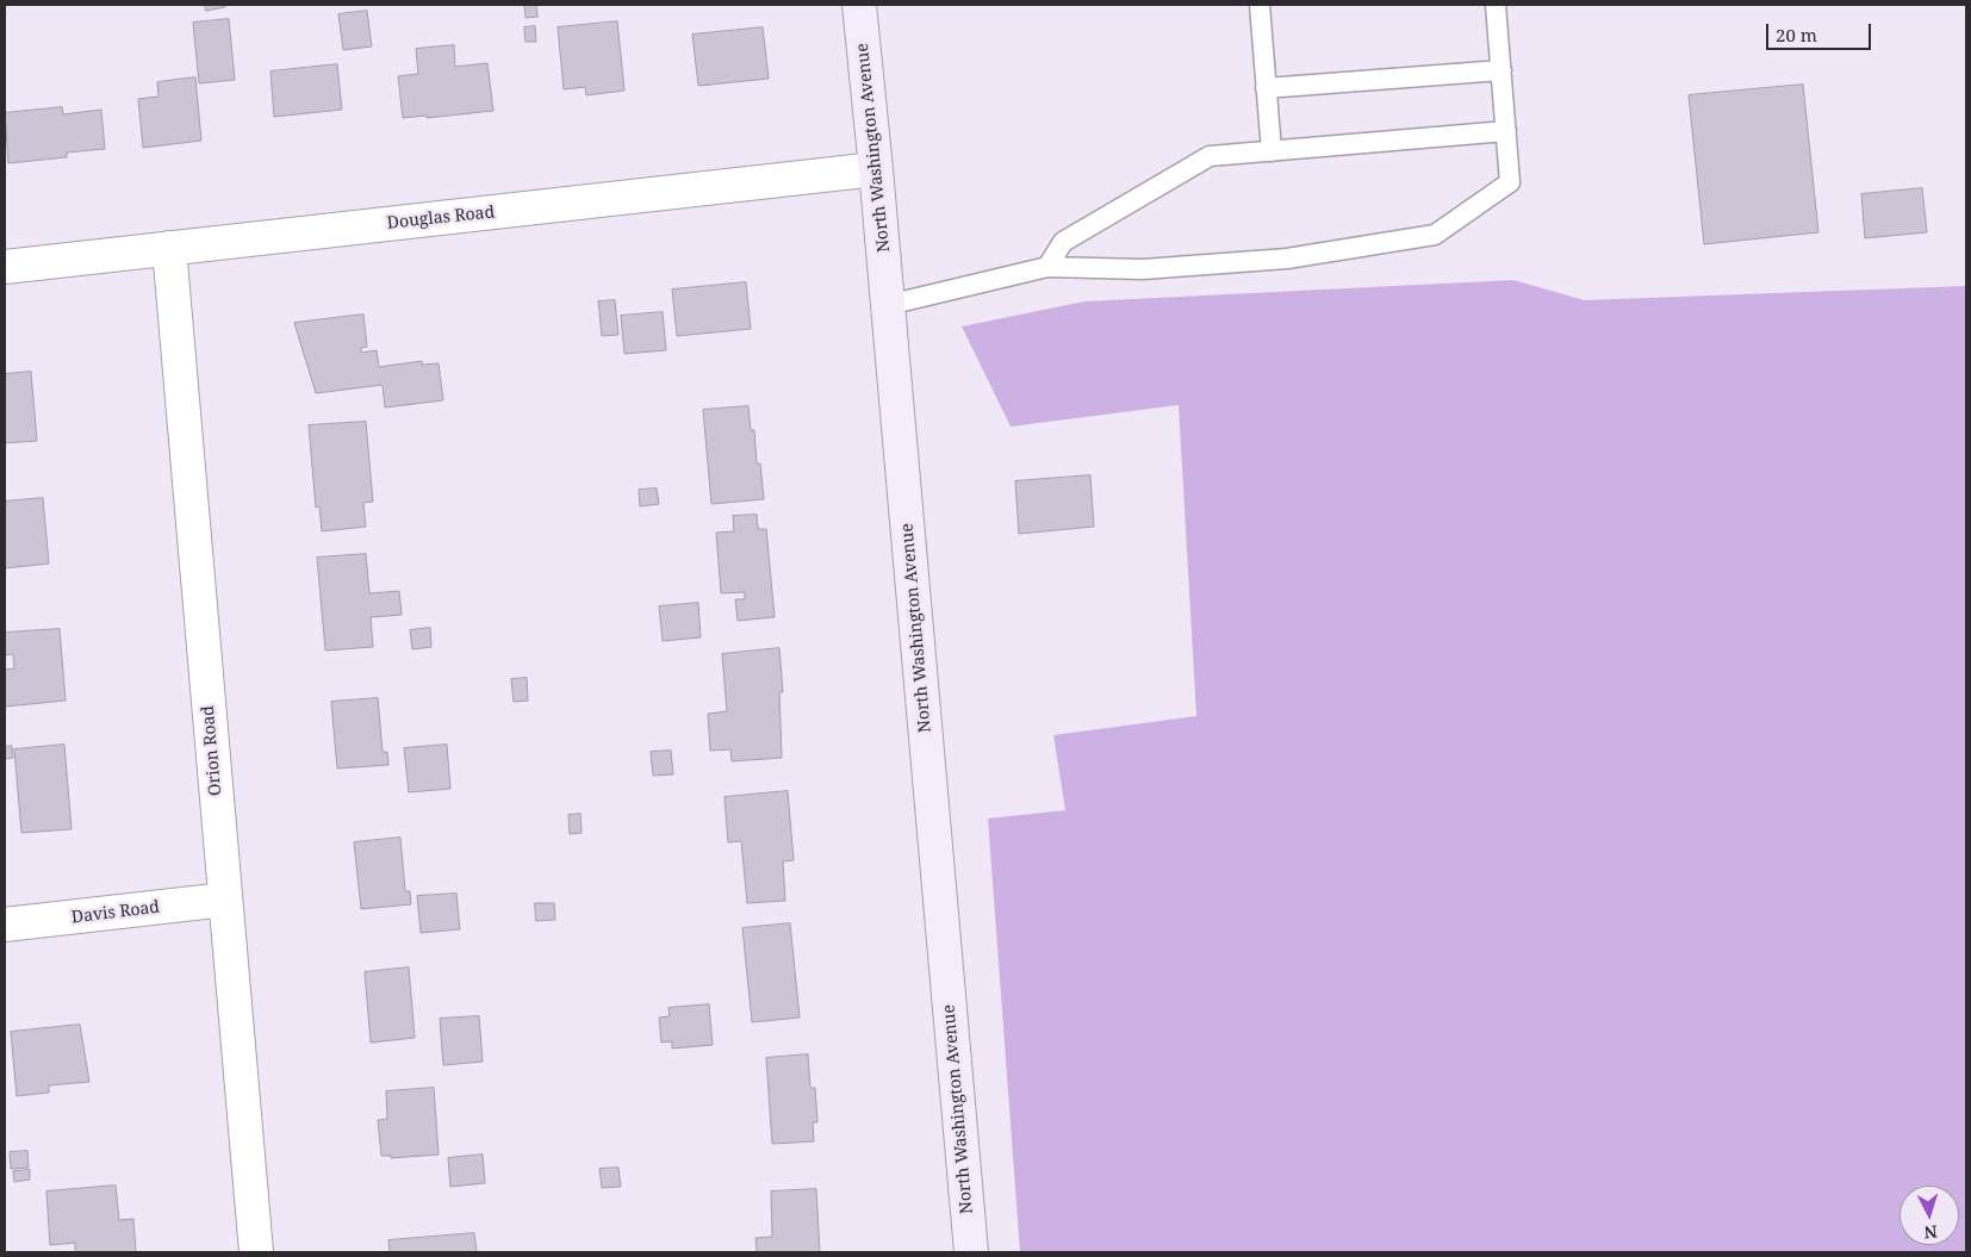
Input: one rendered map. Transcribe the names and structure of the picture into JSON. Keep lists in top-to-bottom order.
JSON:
{
  "streets": {
    "main road": ["North Washington Avenue"],
    "street": ["Douglas Road", "Orion Road", "Davis Road"]
  },
  "crossings": [
    ["North Washington Avenue", "Douglas Road"],
    ["Douglas Road", "Orion Road"],
    ["Orion Road", "Davis Road"]
  ],
  "scale_bar": "20 m",
  "north": "bottom"
}
